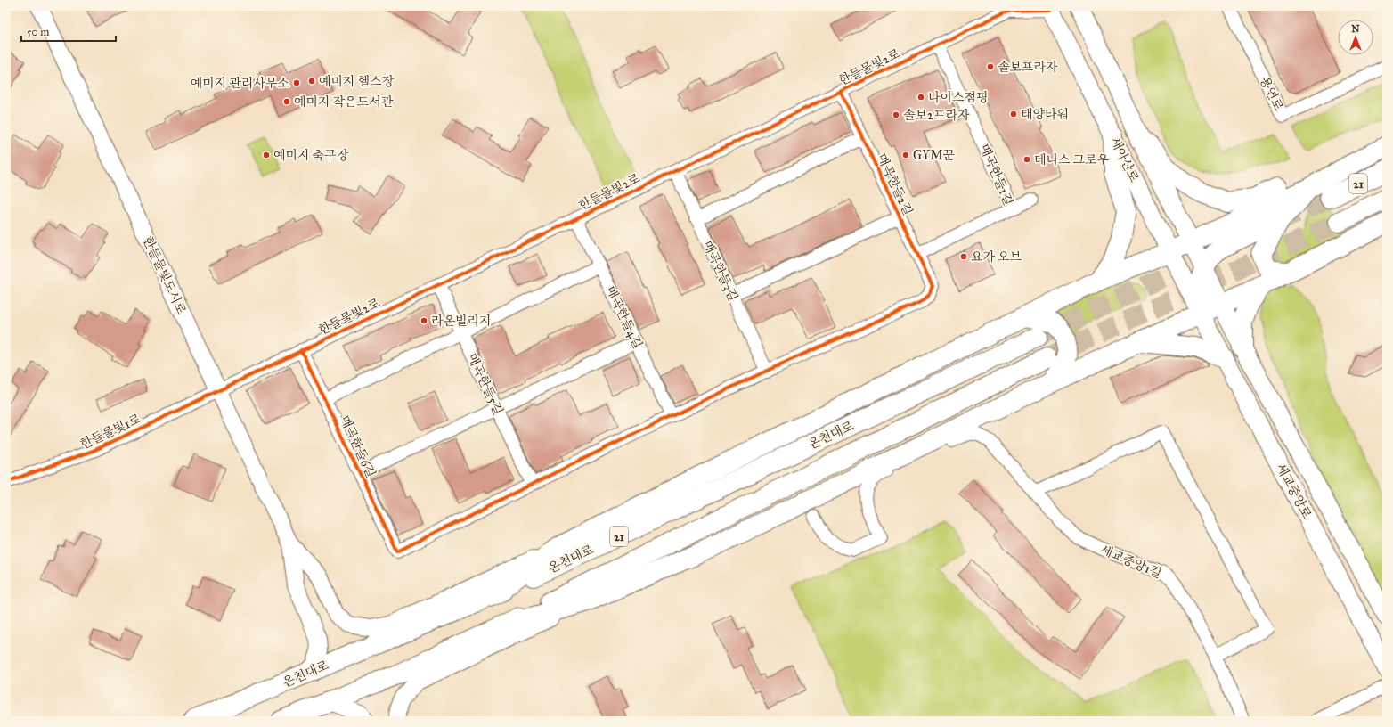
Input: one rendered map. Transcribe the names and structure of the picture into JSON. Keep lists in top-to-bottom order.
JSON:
{
  "streets": {
    "highway": ["21", "온천대로"],
    "main road": ["새아산로", "세교중앙로"],
    "street": [
      "한들물빛2로",
      "용연로",
      "매곡한들1길",
      "매곡한들2길",
      "매곡한들3길",
      "한들물빛도시로",
      "매곡한들4길",
      "매곡한들5길",
      "한들물빛1로",
      "매곡한들6길",
      "세교중앙1길"
    ]
  },
  "crossings": [
    ["한들물빛2로", "매곡한들1길"],
    ["한들물빛2로", "매곡한들2길"],
    ["한들물빛2로", "매곡한들3길"],
    ["한들물빛2로", "한들물빛도시로"],
    ["한들물빛2로", "매곡한들4길"],
    ["한들물빛2로", "매곡한들5길"],
    ["한들물빛2로", "한들물빛1로"],
    ["한들물빛2로", "매곡한들6길"],
    ["새아산로", "세교중앙로"],
    ["매곡한들1길", "매곡한들2길"],
    ["매곡한들2길", "매곡한들3길"],
    ["한들물빛도시로", "한들물빛1로"],
    ["매곡한들5길", "매곡한들6길"]
  ],
  "places": [
    "솔보프라자",
    "예미지 헬스장",
    "예미지 관리사무소",
    "나이스점핑",
    "예미지 작은도서관",
    "태양타워",
    "솔보2프라자",
    "예미지 축구장",
    "GYM꾼",
    "테니스 그로우",
    "요가 오브",
    "라온빌리지"
  ],
  "scale_bar": "50 m",
  "north": "top"
}
